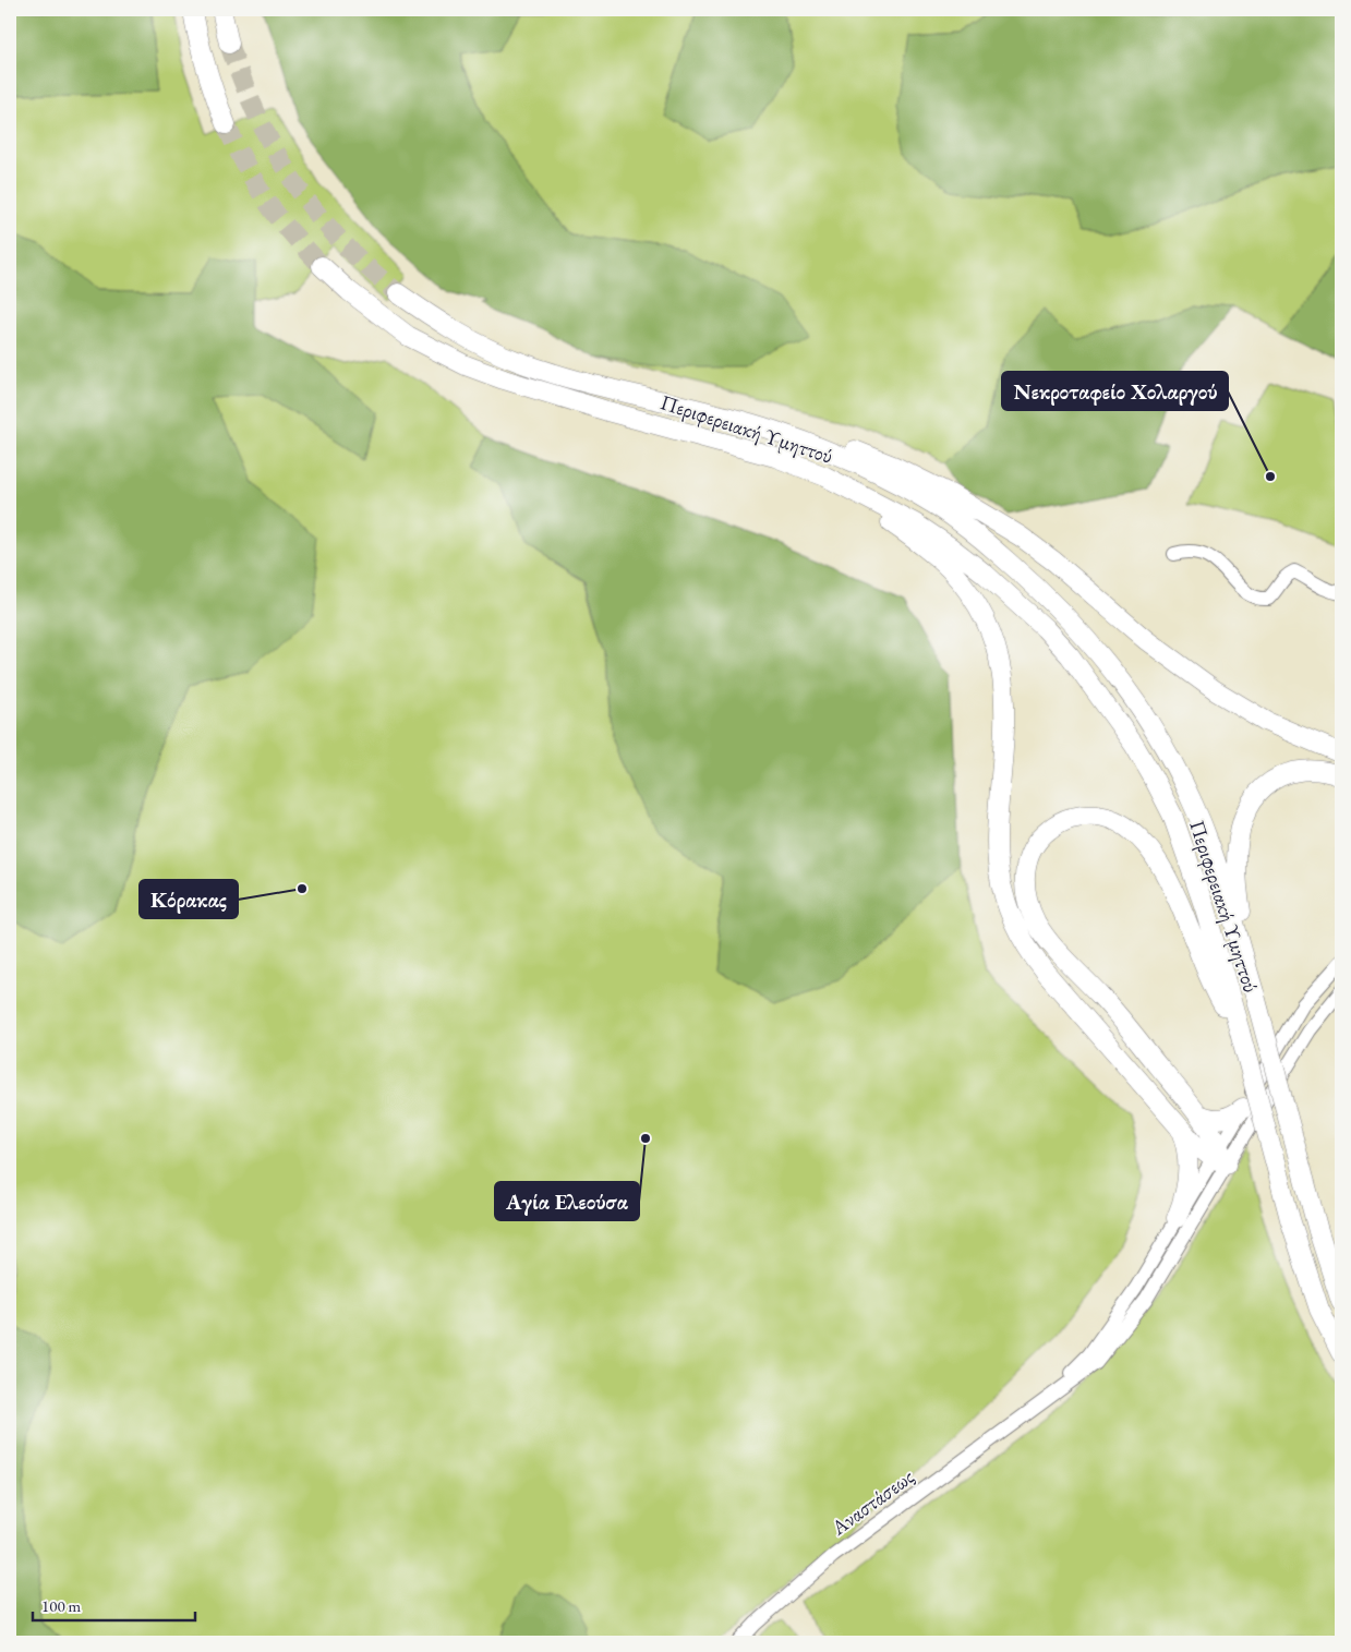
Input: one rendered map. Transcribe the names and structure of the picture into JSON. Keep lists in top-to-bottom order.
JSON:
{
  "streets": {
    "highway": ["Περιφερειακή Υμηττού"],
    "street": ["Αναστάσεως"]
  },
  "places": ["Νεκροταφείο Χολαργού", "Κόρακας", "Αγία Ελεούσα"],
  "scale_bar": "100 m"
}
